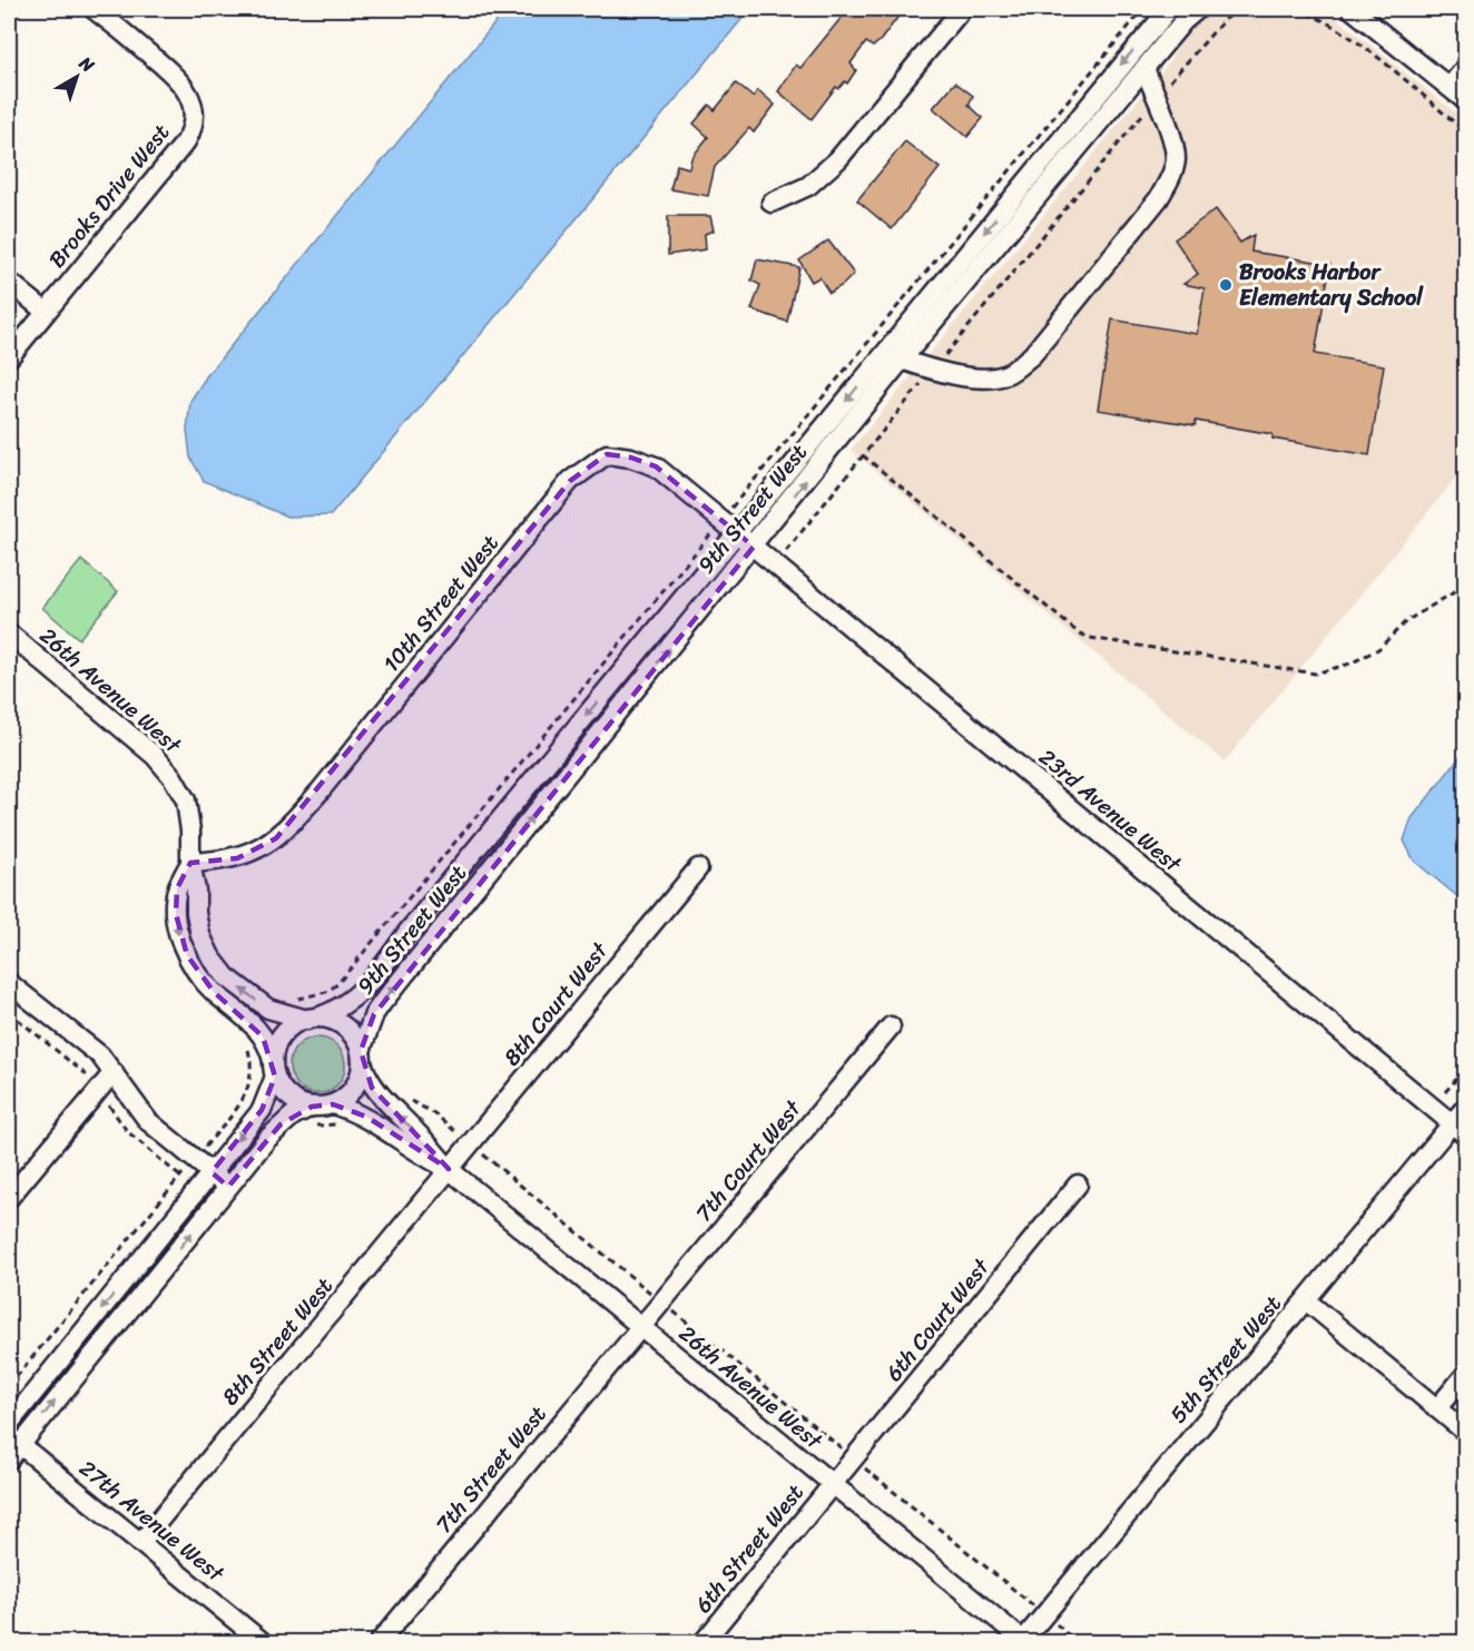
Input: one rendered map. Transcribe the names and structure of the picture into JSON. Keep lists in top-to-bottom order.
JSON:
{
  "streets": {
    "street": [
      "Brooks Drive West",
      "9th Street West",
      "10th Street West",
      "26th Avenue West",
      "23rd Avenue West",
      "8th Court West",
      "7th Court West",
      "6th Court West",
      "8th Street West",
      "5th Street West",
      "7th Street West",
      "27th Avenue West",
      "6th Street West"
    ]
  },
  "crossings": [
    ["9th Street West", "10th Street West"],
    ["9th Street West", "26th Avenue West"],
    ["9th Street West", "23rd Avenue West"],
    ["10th Street West", "26th Avenue West"],
    ["10th Street West", "23rd Avenue West"],
    ["26th Avenue West", "8th Court West"],
    ["26th Avenue West", "7th Court West"],
    ["26th Avenue West", "6th Court West"],
    ["26th Avenue West", "8th Street West"],
    ["26th Avenue West", "5th Street West"],
    ["26th Avenue West", "7th Street West"],
    ["26th Avenue West", "6th Street West"],
    ["23rd Avenue West", "5th Street West"],
    ["8th Court West", "8th Street West"],
    ["7th Court West", "7th Street West"],
    ["6th Court West", "6th Street West"],
    ["8th Street West", "27th Avenue West"]
  ],
  "places": ["Brooks Harbor Elementary School"],
  "north": "top right"
}
